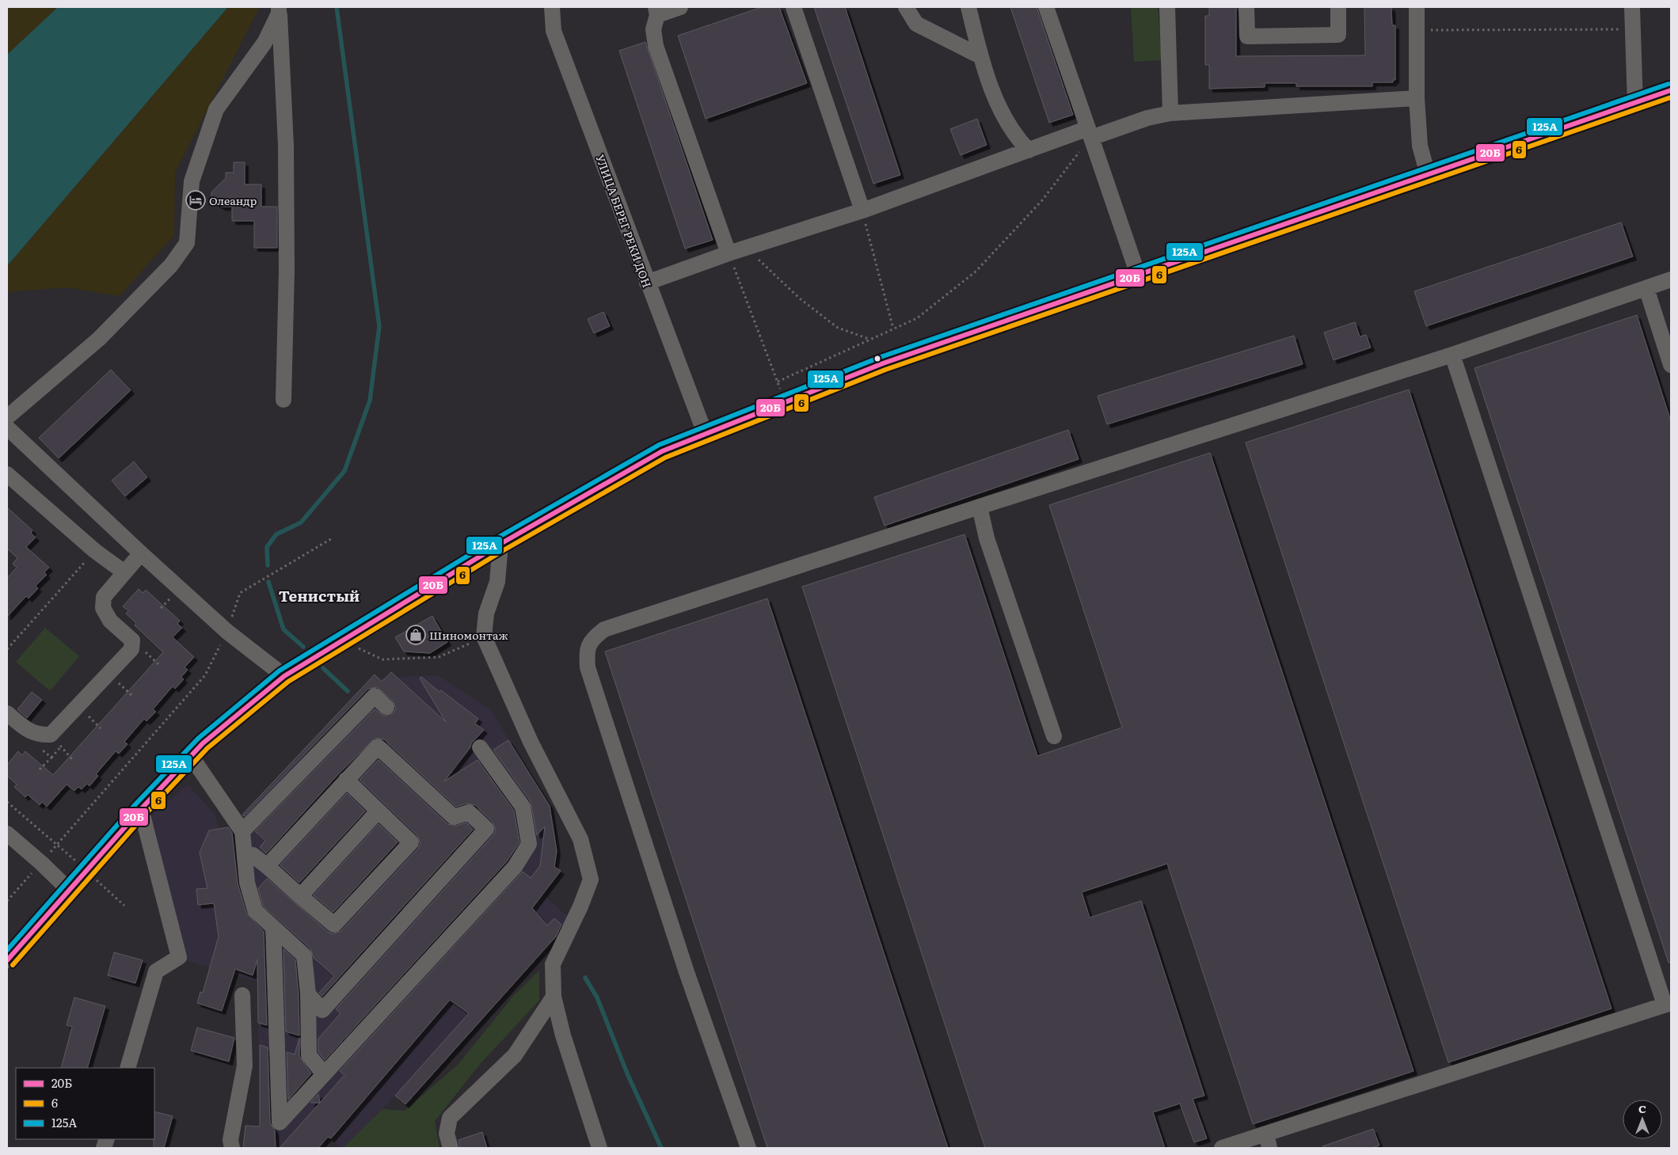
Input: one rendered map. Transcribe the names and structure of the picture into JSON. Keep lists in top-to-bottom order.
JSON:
{
  "streets": {
    "street": ["УЛИЦА БЕРЕГ РЕКИ ДОН"]
  },
  "districts": ["Тенистый"],
  "places": {
    "hotel": ["Олеандр"],
    "shop": ["Шиномонтаж"]
  },
  "lines": ["transit line 125А", "transit line 20Б", "transit line 6"],
  "legend": ["20Б", "6", "125А"],
  "north": "top"
}
